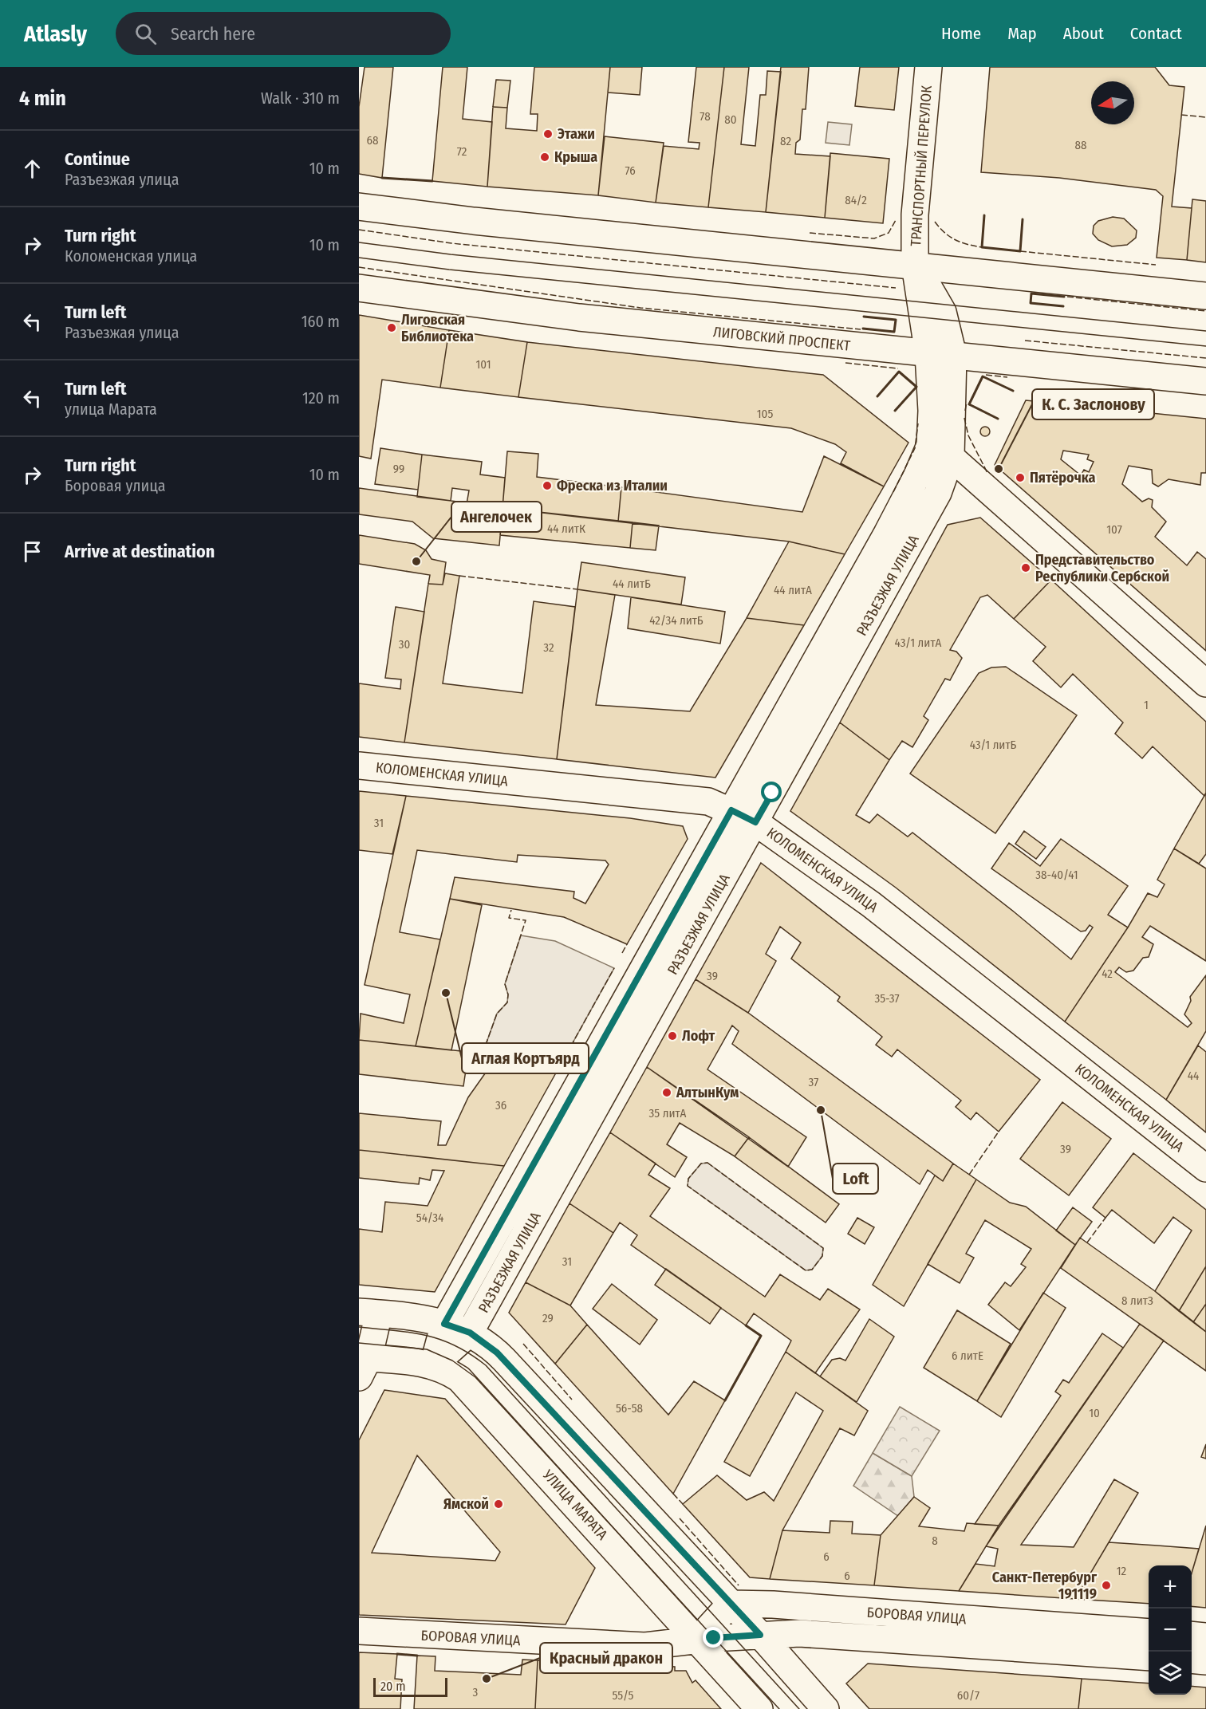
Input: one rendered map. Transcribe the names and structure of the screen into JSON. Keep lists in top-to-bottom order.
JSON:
{
  "streets": {
    "street": [
      "ТРАНСПОРТНЫЙ ПЕРЕУЛОК",
      "ЛИГОВСКИЙ ПРОСПЕКТ",
      "РАЗЪЕЗЖАЯ УЛИЦА",
      "КОЛОМЕНСКАЯ УЛИЦА",
      "УЛИЦА МАРАТА",
      "БОРОВАЯ УЛИЦА"
    ]
  },
  "crossings": [
    ["ТРАНСПОРТНЫЙ ПЕРЕУЛОК", "ЛИГОВСКИЙ ПРОСПЕКТ"],
    ["ТРАНСПОРТНЫЙ ПЕРЕУЛОК", "РАЗЪЕЗЖАЯ УЛИЦА"],
    ["РАЗЪЕЗЖАЯ УЛИЦА", "КОЛОМЕНСКАЯ УЛИЦА"],
    ["РАЗЪЕЗЖАЯ УЛИЦА", "УЛИЦА МАРАТА"],
    ["УЛИЦА МАРАТА", "БОРОВАЯ УЛИЦА"]
  ],
  "places": [
    "Этажи",
    "Крыша",
    "Лиговская Библиотека",
    "К. С. Заслонову",
    "Пятёрочка",
    "Фреска из Италии",
    "Ангелочек",
    "Представительство Республики Сербской",
    "Аглая Кортъярд",
    "Лофт",
    "АлтынКум",
    "Loft",
    "Ямской",
    "Санкт-Петербург 191119",
    "Красный дракон"
  ],
  "house_numbers": [
    "78",
    "80",
    "68",
    "82",
    "88",
    "72",
    "76",
    "84/2",
    "101",
    "105",
    "99",
    "44 литК",
    "107",
    "44 литБ",
    "44 литА",
    "42/34 литБ",
    "43/1 литА",
    "30",
    "32",
    "1",
    "43/1 литБ",
    "31",
    "38-40/41",
    "42",
    "39",
    "35-37",
    "44",
    "37",
    "36",
    "35 литА",
    "39",
    "54/34",
    "31",
    "8 литЗ",
    "29",
    "6 литЕ",
    "56-58",
    "10",
    "8",
    "6",
    "12",
    "6",
    "3",
    "55/5",
    "60/7"
  ],
  "scale_bar": "20 m",
  "north": "left",
  "page": {
    "header": "Atlasly",
    "search": "Search here",
    "nav": [
      "Home",
      "Map",
      "About",
      "Contact"
    ],
    "heading": ["4 min", "Walk · 310 m"],
    "list": [
      ["Continue", "Разъезжая улица", "10 m"],
      ["Turn right", "Коломенская улица", "10 m"],
      ["Turn left", "Разъезжая улица", "160 m"],
      ["Turn left", "улица Марата", "120 m"],
      ["Turn right", "Боровая улица", "10 m"],
      "Arrive at destination"
    ],
    "map_buttons": ["+", "−"],
    "scale": "20 m"
  }
}
